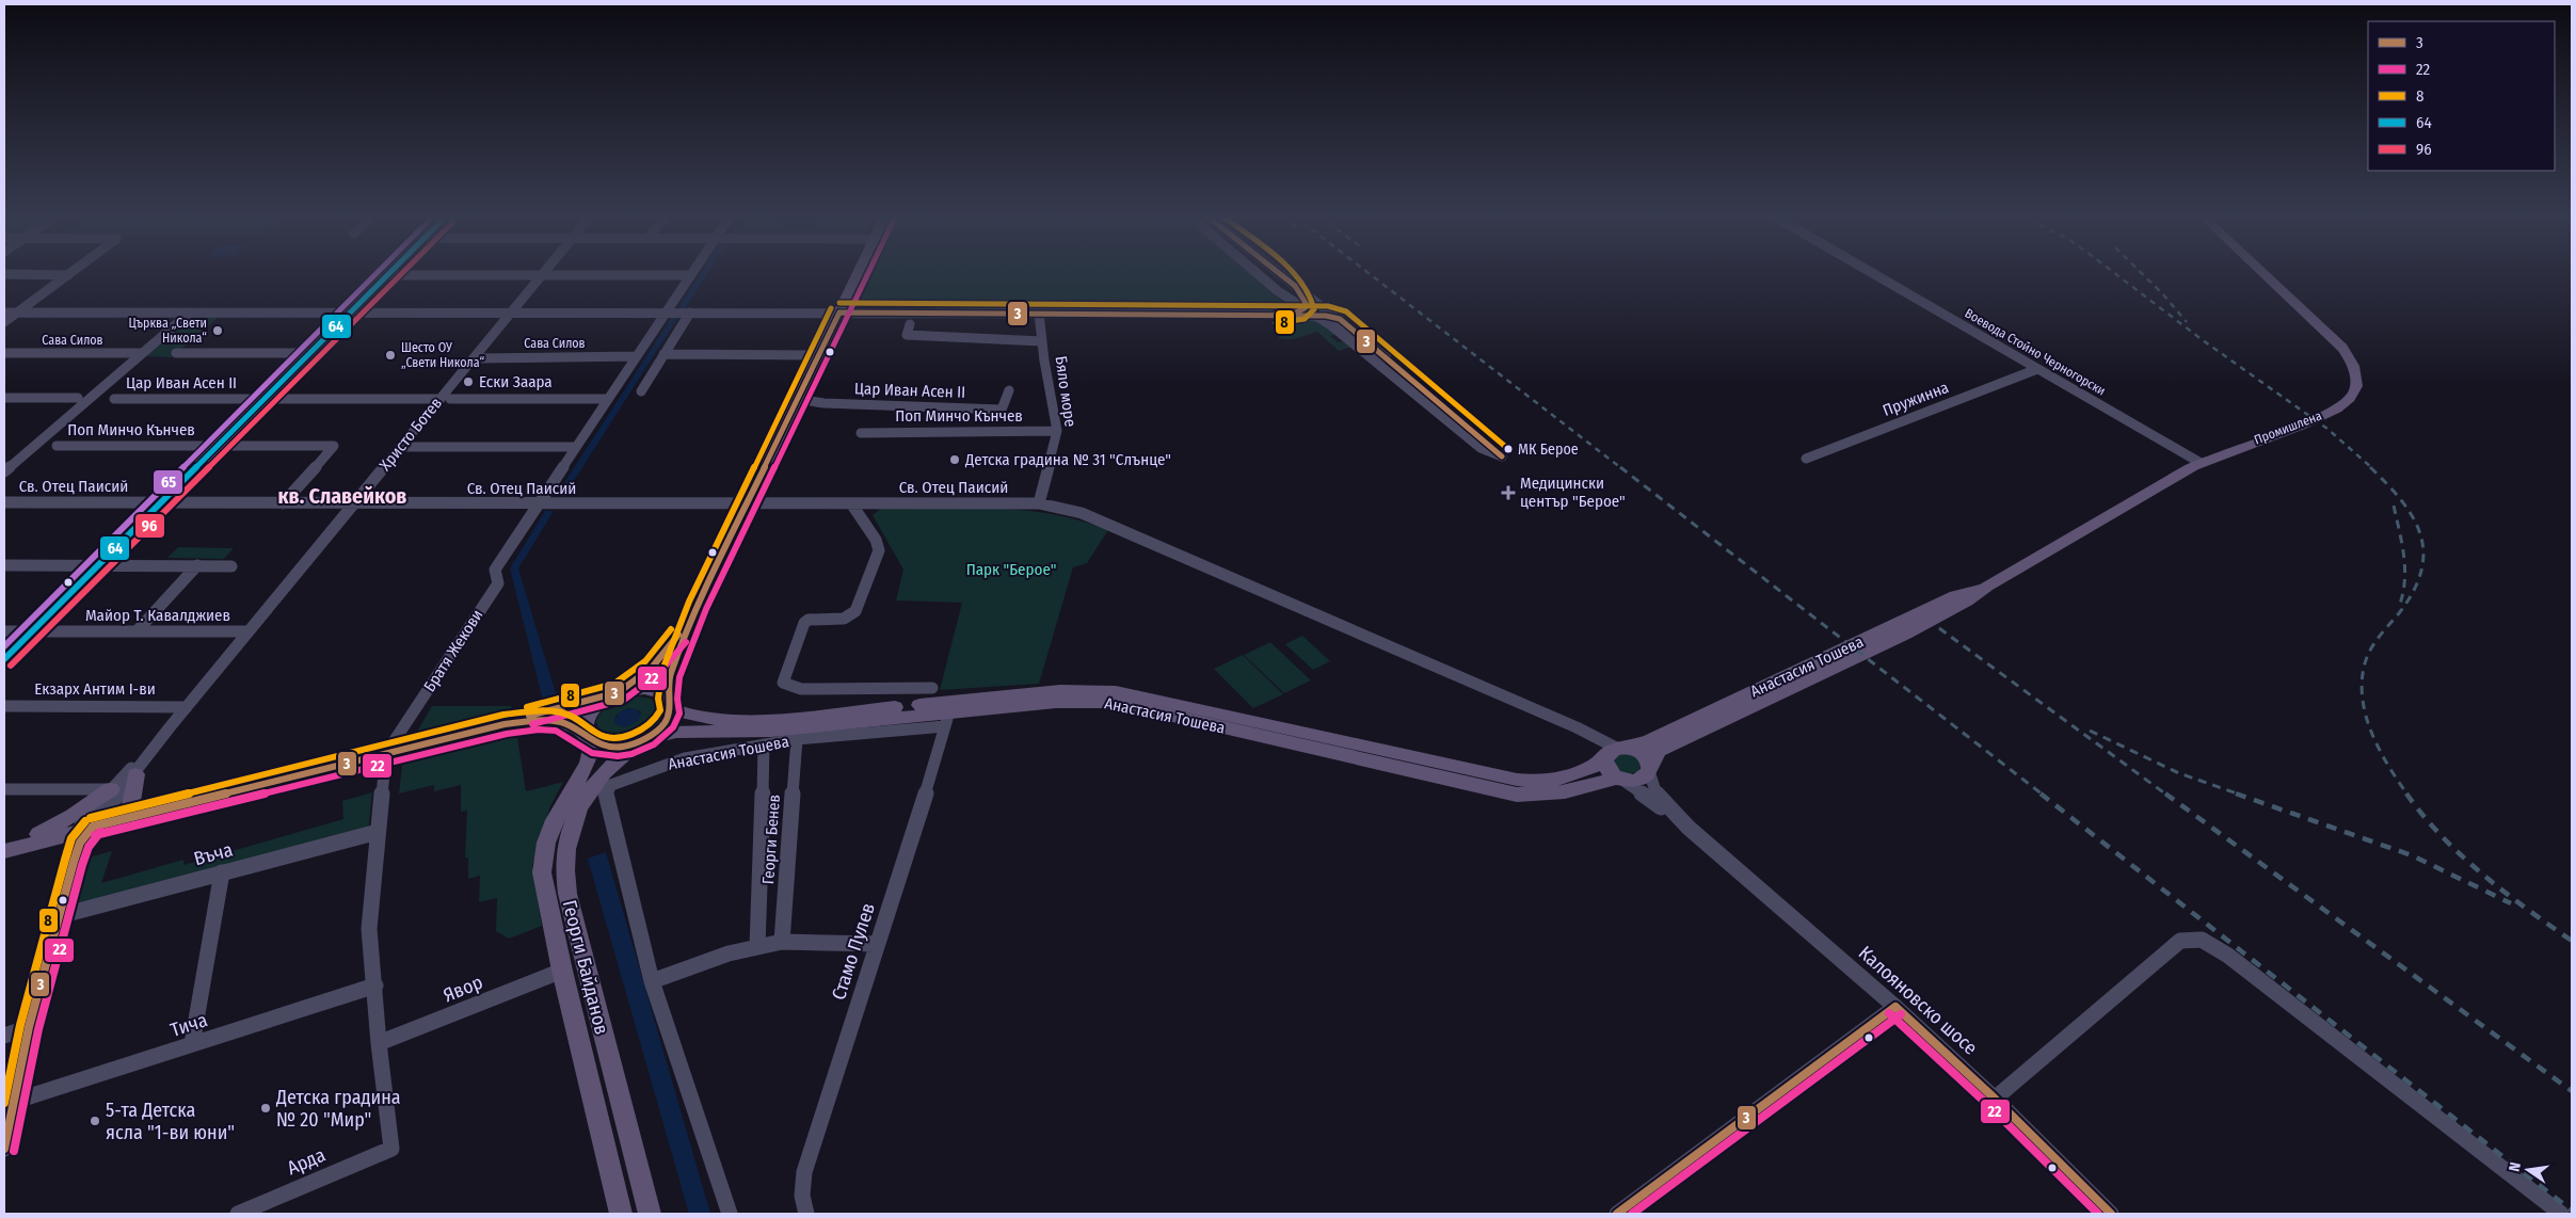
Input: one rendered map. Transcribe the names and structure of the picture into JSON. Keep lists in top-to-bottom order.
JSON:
{
  "streets": {
    "main road": ["Промишлена", "Анастасия Тошева", "Георги Байданов"],
    "street": [
      "Сава Силов",
      "Воевода Стойно Черногорски",
      "Цар Иван Асен II",
      "Бяло море",
      "Пружинна",
      "Поп Минчо Кънчев",
      "Христо Ботев",
      "Св. Отец Паисий",
      "Майор Т. Кавалджиев",
      "Братя Жекови",
      "Екзарх Антим I-ви",
      "Георги Бенев",
      "Въча",
      "Стамо Пулев",
      "Явор",
      "Калояновско шосе",
      "Тича",
      "Арда"
    ]
  },
  "crossings": [
    ["Сава Силов", "Христо Ботев"],
    ["Сава Силов", "Братя Жекови"],
    ["Воевода Стойно Черногорски", "Пружинна"],
    ["Воевода Стойно Черногорски", "Промишлена"],
    ["Воевода Стойно Черногорски", "Анастасия Тошева"],
    ["Цар Иван Асен II", "Христо Ботев"],
    ["Цар Иван Асен II", "Братя Жекови"],
    ["Бяло море", "Поп Минчо Кънчев"],
    ["Бяло море", "Св. Отец Паисий"],
    ["Поп Минчо Кънчев", "Св. Отец Паисий"],
    ["Промишлена", "Анастасия Тошева"],
    ["Христо Ботев", "Св. Отец Паисий"],
    ["Христо Ботев", "Майор Т. Кавалджиев"],
    ["Христо Ботев", "Екзарх Антим I-ви"],
    ["Христо Ботев", "Въча"],
    ["Христо Ботев", "Тича"],
    ["Св. Отец Паисий", "Братя Жекови"],
    ["Св. Отец Паисий", "Анастасия Тошева"],
    ["Братя Жекови", "Въча"],
    ["Братя Жекови", "Явор"],
    ["Братя Жекови", "Тича"],
    ["Братя Жекови", "Арда"],
    ["Анастасия Тошева", "Георги Бенев"],
    ["Анастасия Тошева", "Стамо Пулев"],
    ["Анастасия Тошева", "Георги Байданов"],
    ["Анастасия Тошева", "Калояновско шосе"],
    ["Георги Байданов", "Явор"]
  ],
  "districts": ["кв. Славейков"],
  "parks": ["Парк \"Берое\""],
  "places": {
    "other": [
      "Църква „Свети Никола“",
      "Шесто ОУ „Свети Никола“",
      "Ески Заара",
      "МК Берое",
      "Детска градина № 31 \"Слънце\"",
      "Детска градина № 20 \"Мир\"",
      "5-та Детска ясла \"1-ви юни\""
    ],
    "health": ["Медицински център \"Берое\""]
  },
  "lines": [
    "transit line 3",
    "transit line 22",
    "transit line 8",
    "transit line 64",
    "transit line 96",
    "transit line 65"
  ],
  "legend": [
    "3",
    "22",
    "8",
    "64",
    "96"
  ],
  "north": "left"
}
